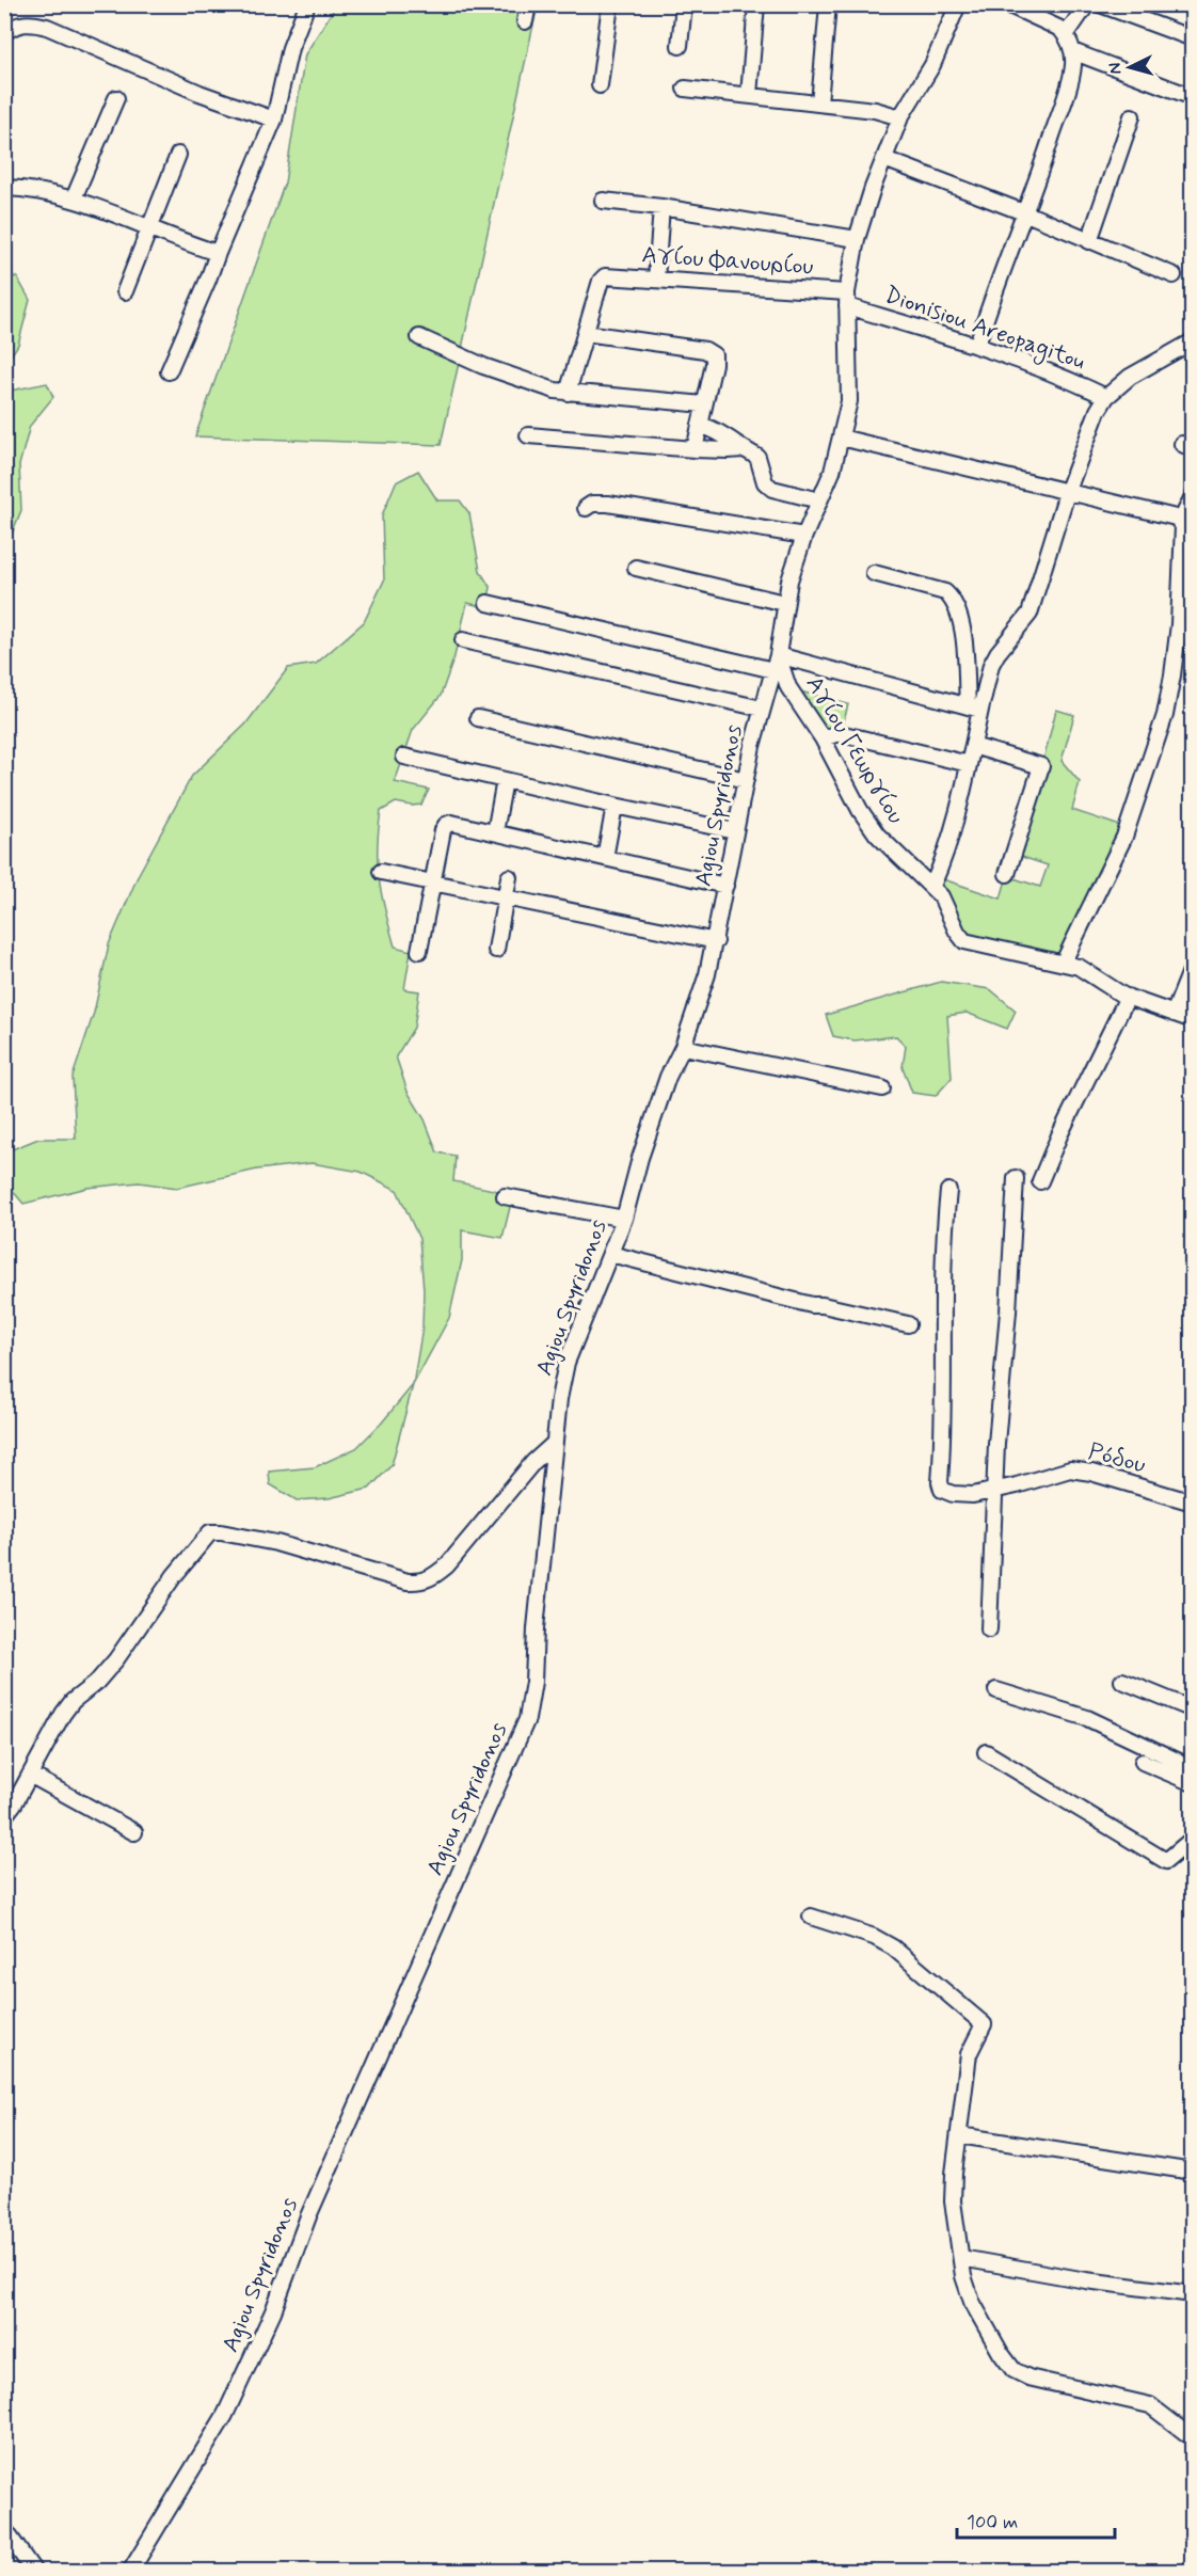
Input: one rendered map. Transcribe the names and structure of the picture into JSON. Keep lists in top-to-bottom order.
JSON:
{
  "streets": {
    "street": [
      "Αγίου Φανουρίου",
      "Dionisiou Areopagitou",
      "Αγίου Γεωργίου",
      "Agiou Spyridonos",
      "Ρόδου"
    ]
  },
  "crossings": [
    ["Αγίου Φανουρίου", "Dionisiou Areopagitou"],
    ["Αγίου Φανουρίου", "Agiou Spyridonos"],
    ["Dionisiou Areopagitou", "Agiou Spyridonos"],
    ["Αγίου Γεωργίου", "Agiou Spyridonos"]
  ],
  "scale_bar": "100 m",
  "north": "left"
}
